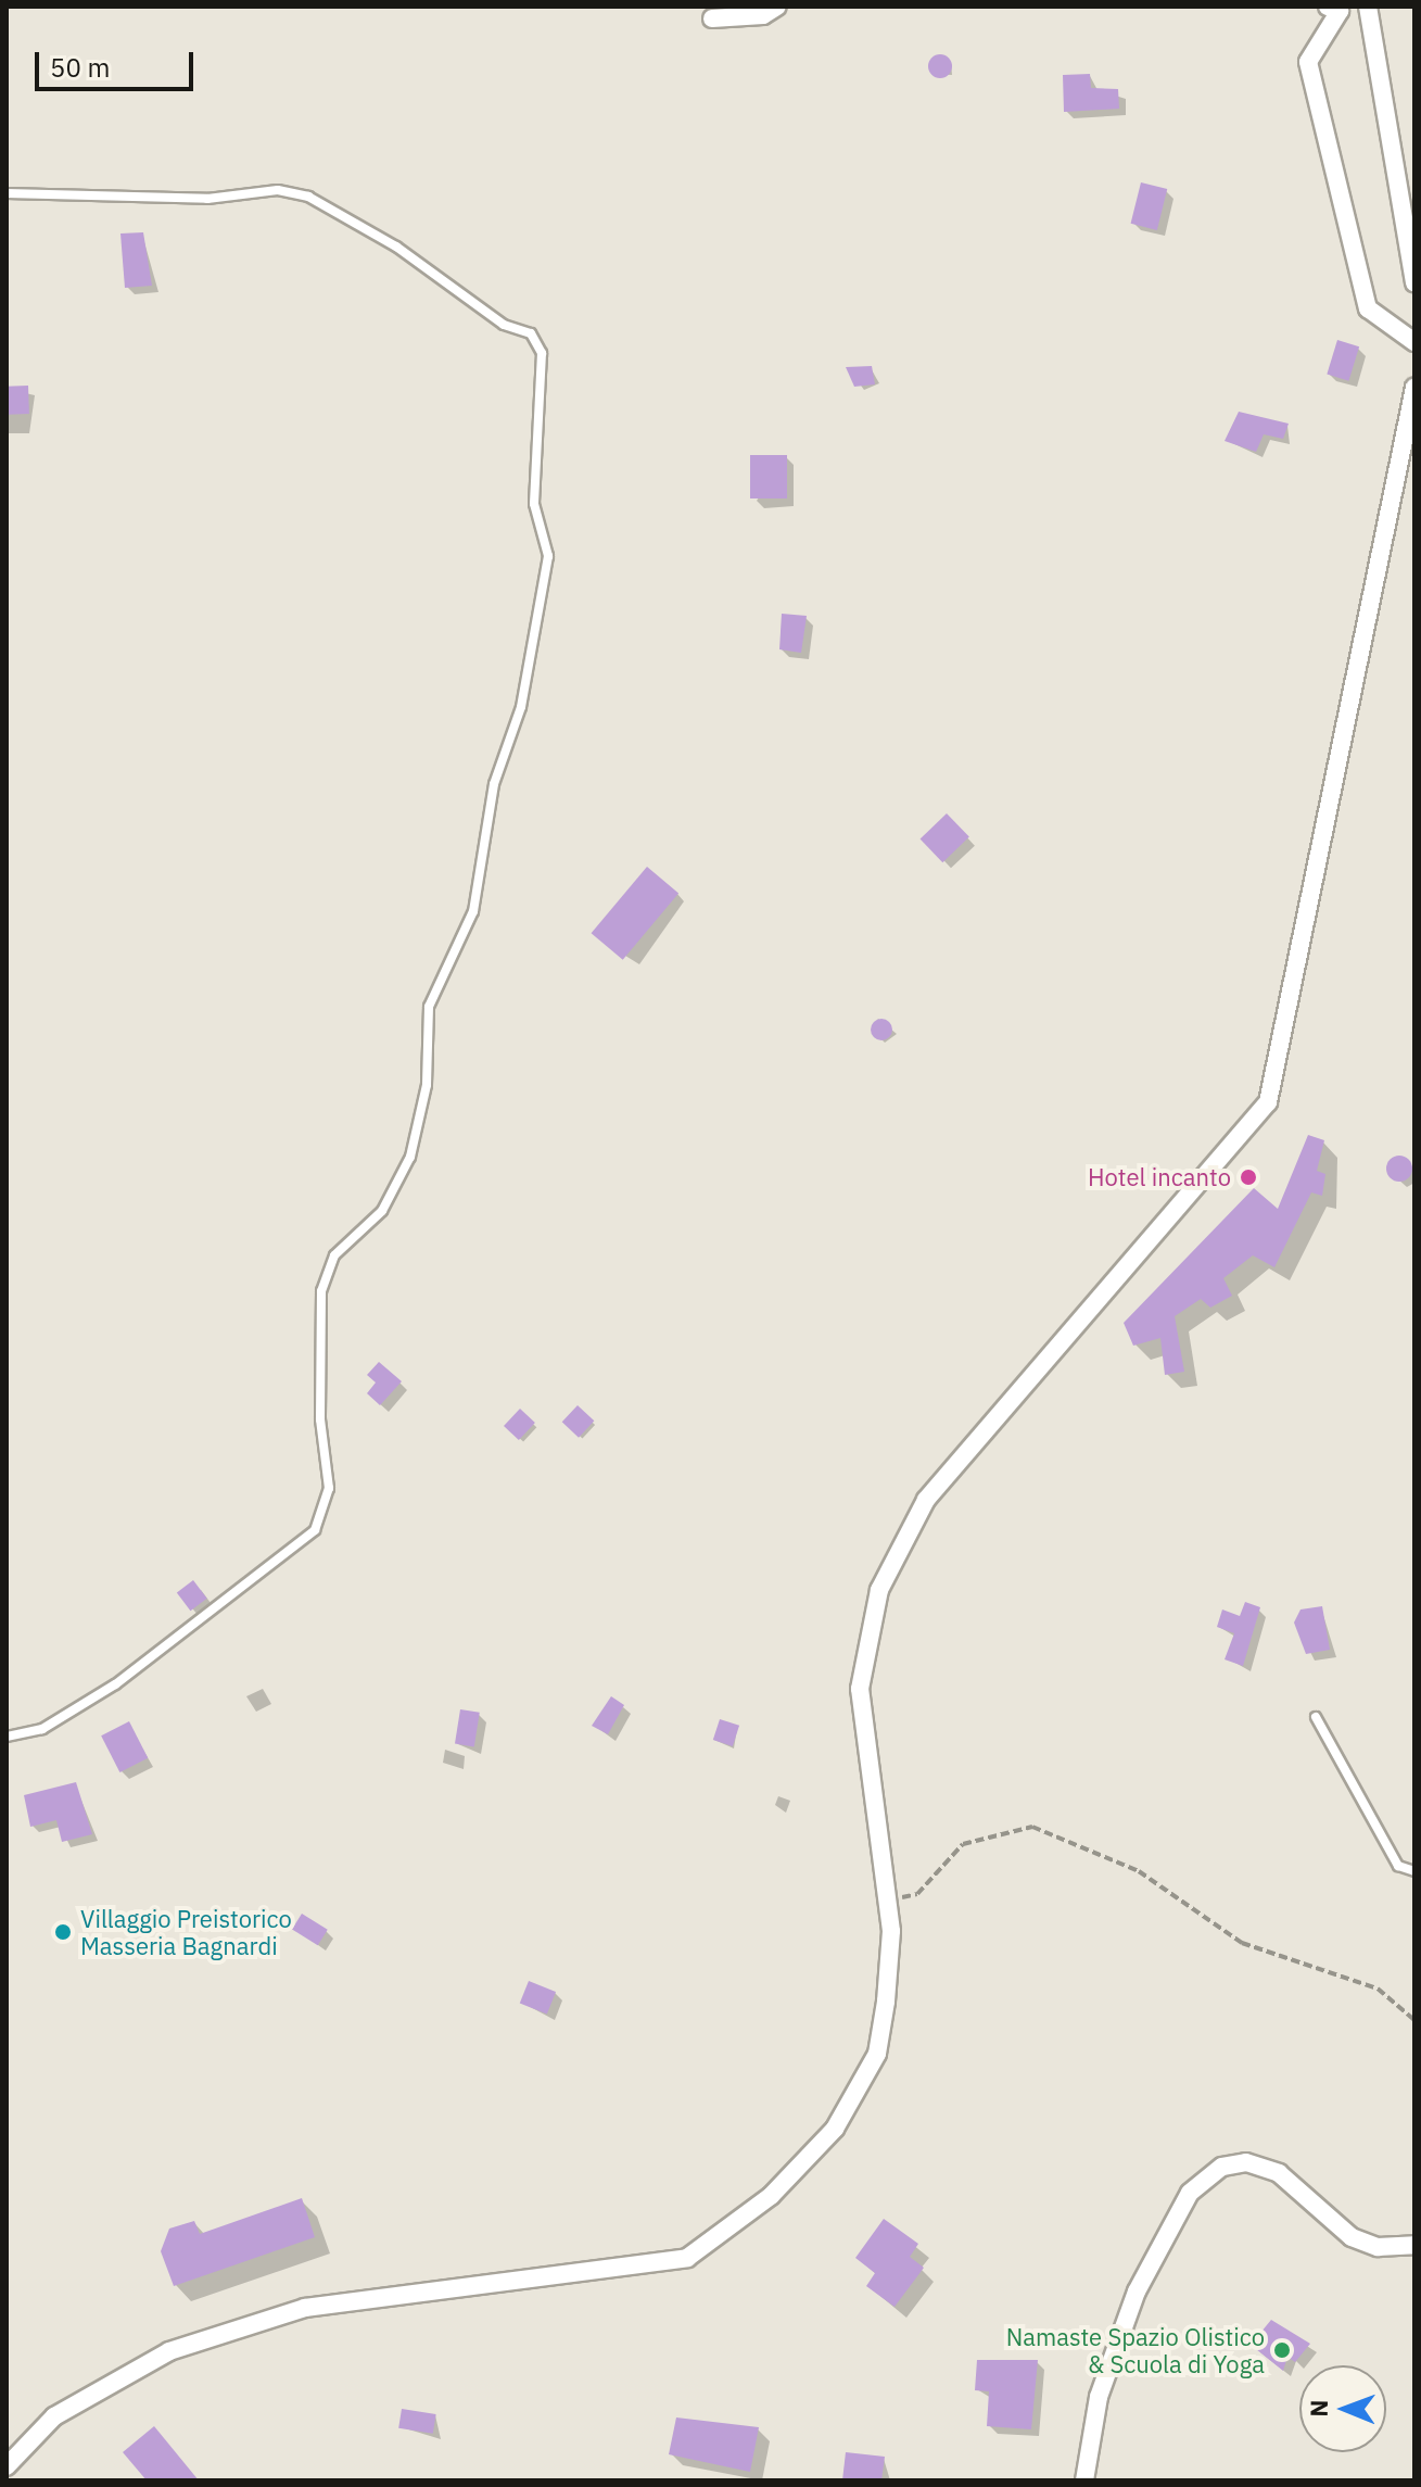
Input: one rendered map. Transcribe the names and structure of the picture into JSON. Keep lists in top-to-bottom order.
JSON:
{
  "places": ["Hotel incanto", "Villaggio Preistorico Masseria Bagnardi", "Namaste Spazio Olistico & Scuola di Yoga"],
  "scale_bar": "50 m",
  "north": "left"
}
